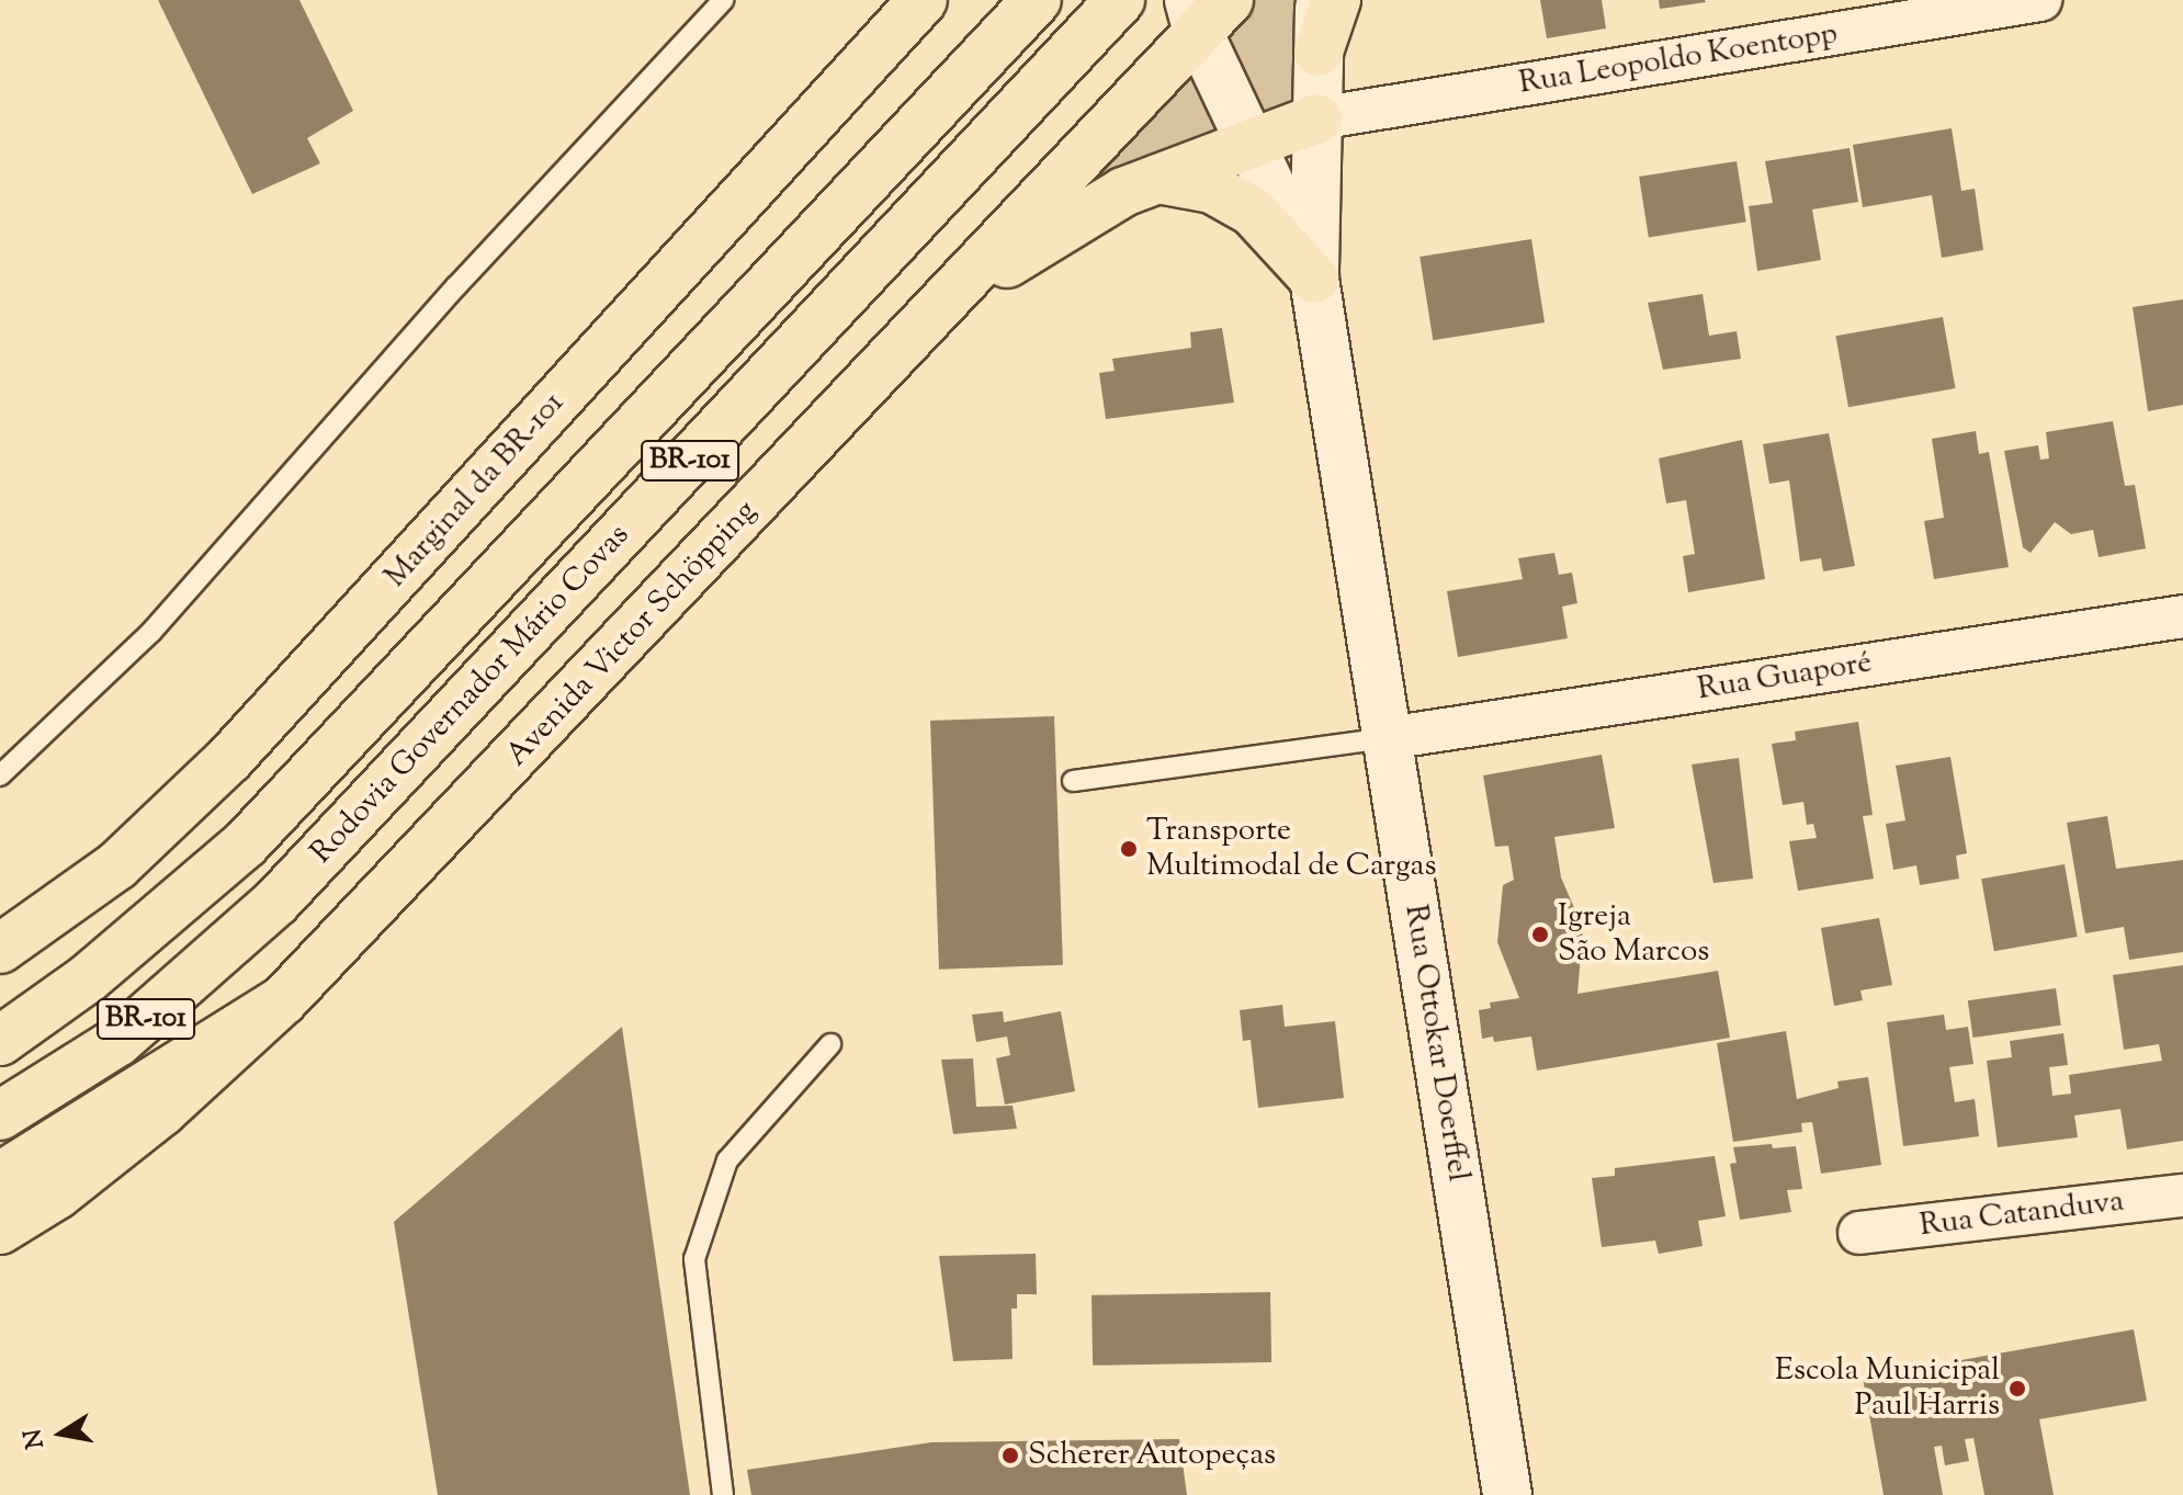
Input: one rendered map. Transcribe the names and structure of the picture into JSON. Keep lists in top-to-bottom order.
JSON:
{
  "streets": {
    "main road": [
      "BR-101",
      "Marginal da BR-101",
      "Avenida Victor Schöpping",
      "Rodovia Governador Mário Covas",
      "Rua Ottokar Doerffel"
    ],
    "street": ["Rua Leopoldo Koentopp", "Rua Guaporé", "Rua Catanduva"]
  },
  "crossings": [
    ["Rua Leopoldo Koentopp", "Rua Ottokar Doerffel"],
    ["Avenida Victor Schöpping", "Rua Ottokar Doerffel"],
    ["Rua Guaporé", "Rua Ottokar Doerffel"]
  ],
  "places": [
    "Transporte Multimodal de Cargas",
    "Igreja São Marcos",
    "Escola Municipal Paul Harris",
    "Scherer Autopeças"
  ],
  "north": "left"
}
